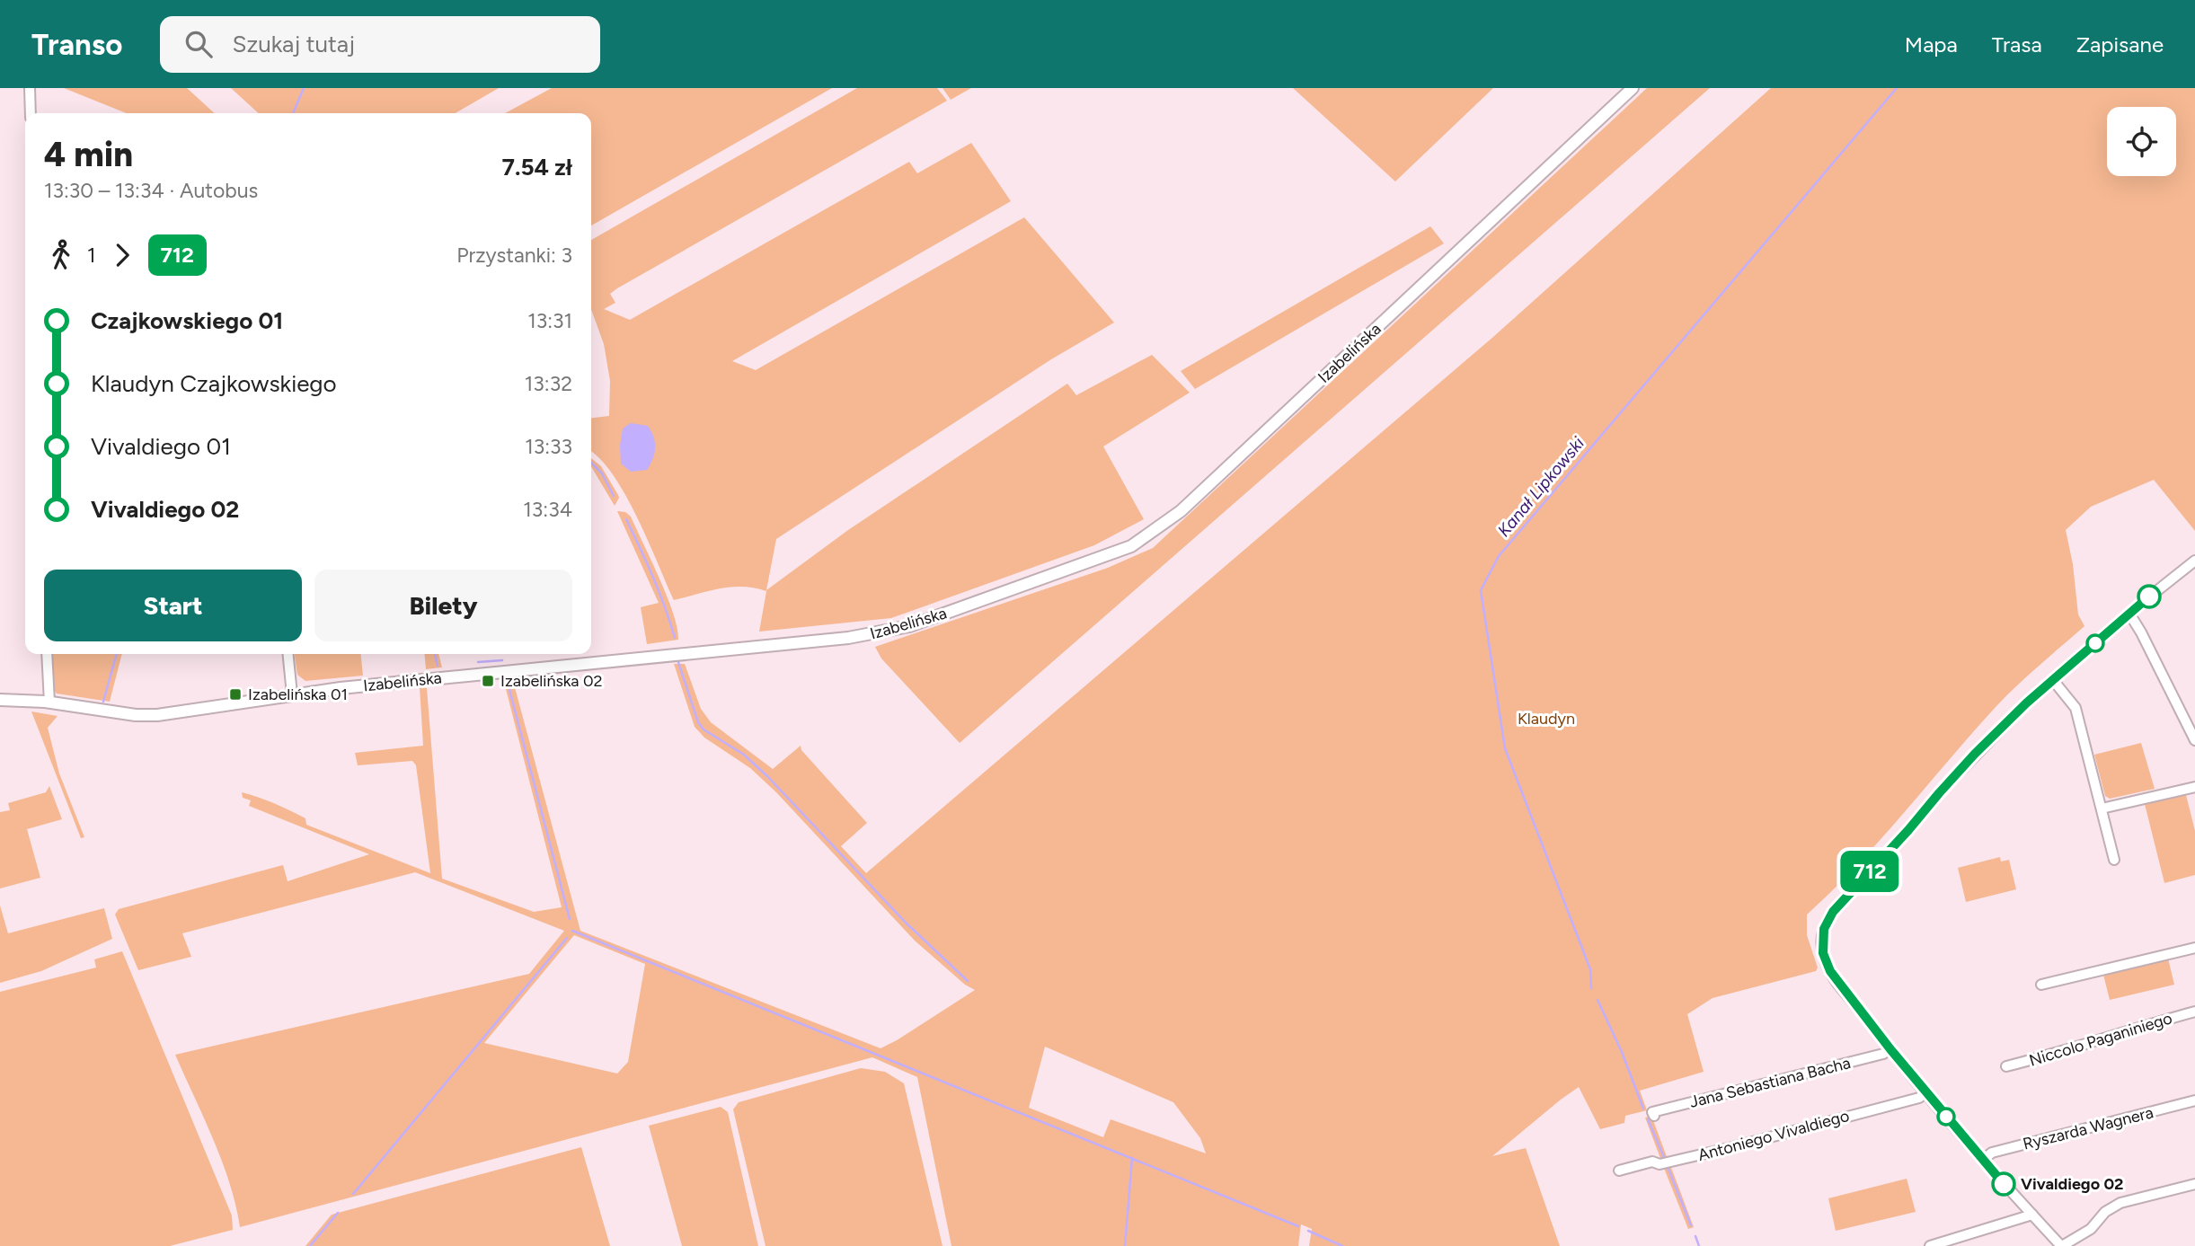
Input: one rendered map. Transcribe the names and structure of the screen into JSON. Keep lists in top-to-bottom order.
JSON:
{
  "streets": {
    "street": [
      "Izabelińska",
      "Niccolo Paganiniego",
      "Jana Sebastiana Bacha",
      "Ryszarda Wagnera",
      "Antoniego Vivaldiego"
    ]
  },
  "water": ["Kanał Lipkowski"],
  "parks": ["Klaudyn"],
  "places": {
    "transit": ["Izabelińska 02", "Izabelińska 01"],
    "other": ["Vivaldiego 02"]
  },
  "lines": ["bus line 712"],
  "page": {
    "header": "Transo",
    "search": "Szukaj tutaj",
    "nav": ["Mapa", "Trasa", "Zapisane"],
    "on_map": "712",
    "heading": ["4 min", "13:30 – 13:34 · Autobus", "7.54 zł"],
    "legs": ["1", "712", "Przystanki: 3"],
    "list": [
      {
        "name": "Czajkowskiego 01",
        "value": "13:31"
      },
      {
        "name": "Klaudyn Czajkowskiego",
        "value": "13:32"
      },
      {
        "name": "Vivaldiego 01",
        "value": "13:33"
      },
      {
        "name": "Vivaldiego 02",
        "value": "13:34"
      }
    ],
    "buttons": ["Start", "Bilety"]
  }
}
